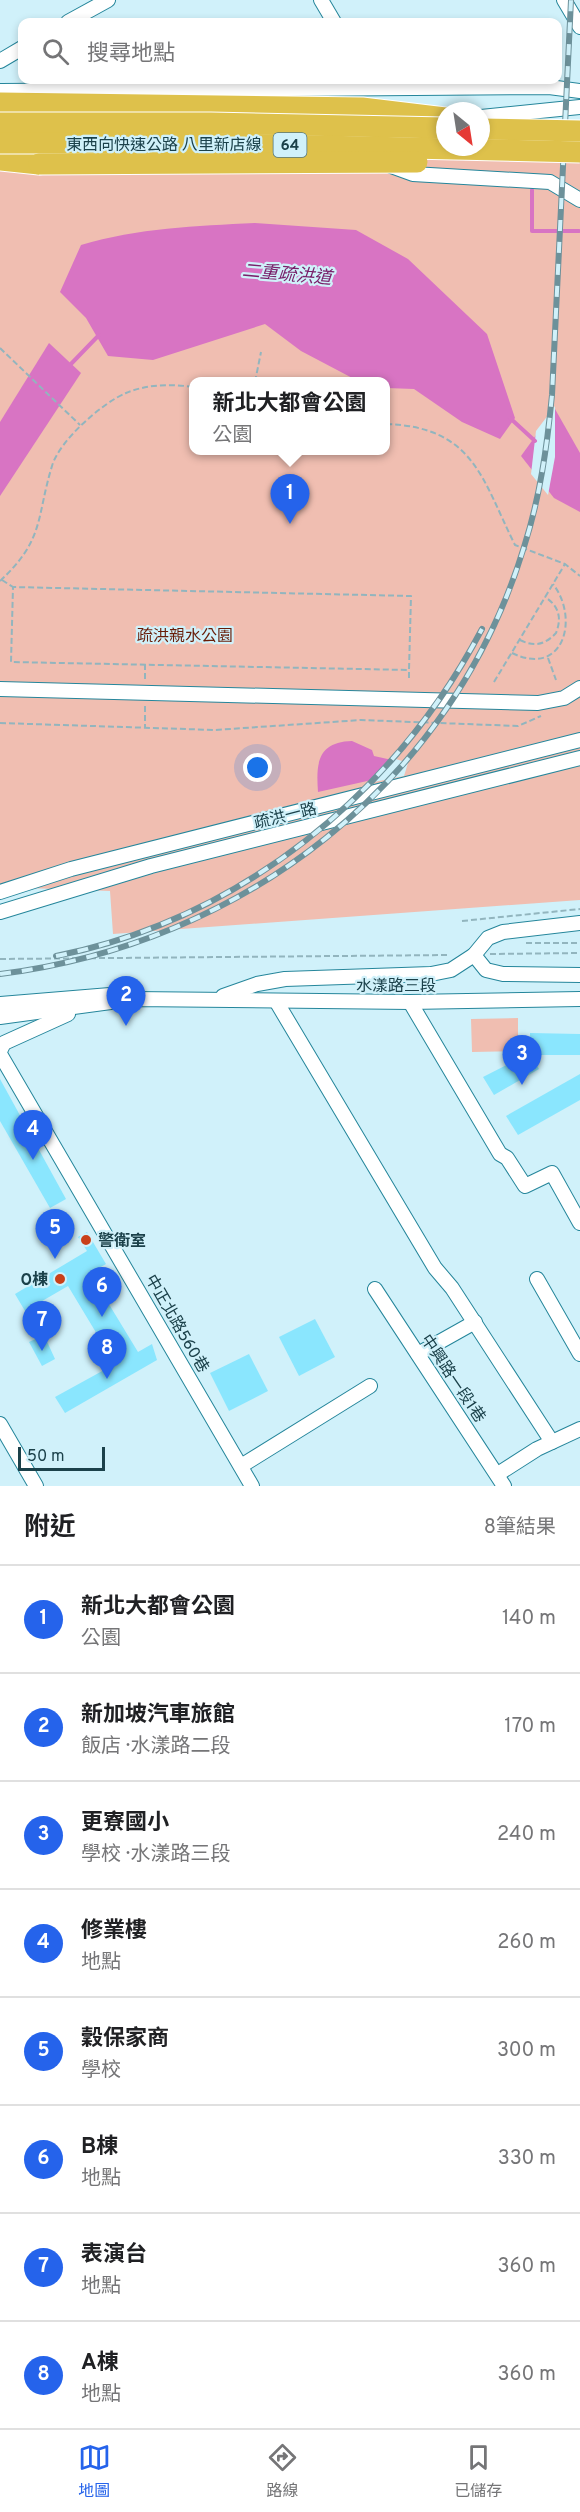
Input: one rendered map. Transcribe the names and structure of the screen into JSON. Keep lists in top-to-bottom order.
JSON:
{
  "streets": {
    "highway": ["東西向快速公路 八里新店線", "64"],
    "street": [
      "疏洪一路",
      "水漾路三段",
      "中正北路560巷",
      "中興路一段1巷"
    ]
  },
  "water": ["二重疏洪道"],
  "parks": ["疏洪親水公園"],
  "places": ["警衛室", "O棟"],
  "scale_bar": "50 m",
  "north": "bottom right",
  "page": {
    "search": "搜尋地點",
    "popup": ["新北大都會公園", "公園"],
    "pins": [
      "1",
      "2",
      "3",
      "4",
      "5",
      "6",
      "7",
      "8"
    ],
    "scale": "50 m",
    "heading": ["附近", "8筆結果"],
    "list": [
      {
        "mark": "1",
        "name": "新北大都會公園",
        "note": "公園",
        "value": "140 m"
      },
      {
        "mark": "2",
        "name": "新加坡汽車旅館",
        "note": "飯店 · 水漾路二段",
        "value": "170 m"
      },
      {
        "mark": "3",
        "name": "更寮國小",
        "note": "學校 · 水漾路三段",
        "value": "240 m"
      },
      {
        "mark": "4",
        "name": "修業樓",
        "note": "地點",
        "value": "260 m"
      },
      {
        "mark": "5",
        "name": "穀保家商",
        "note": "學校",
        "value": "300 m"
      },
      {
        "mark": "6",
        "name": "B棟",
        "note": "地點",
        "value": "330 m"
      },
      {
        "mark": "7",
        "name": "表演台",
        "note": "地點",
        "value": "360 m"
      },
      {
        "mark": "8",
        "name": "A棟",
        "note": "地點",
        "value": "360 m"
      }
    ],
    "nav": ["地圖", "路線", "已儲存"]
  }
}
